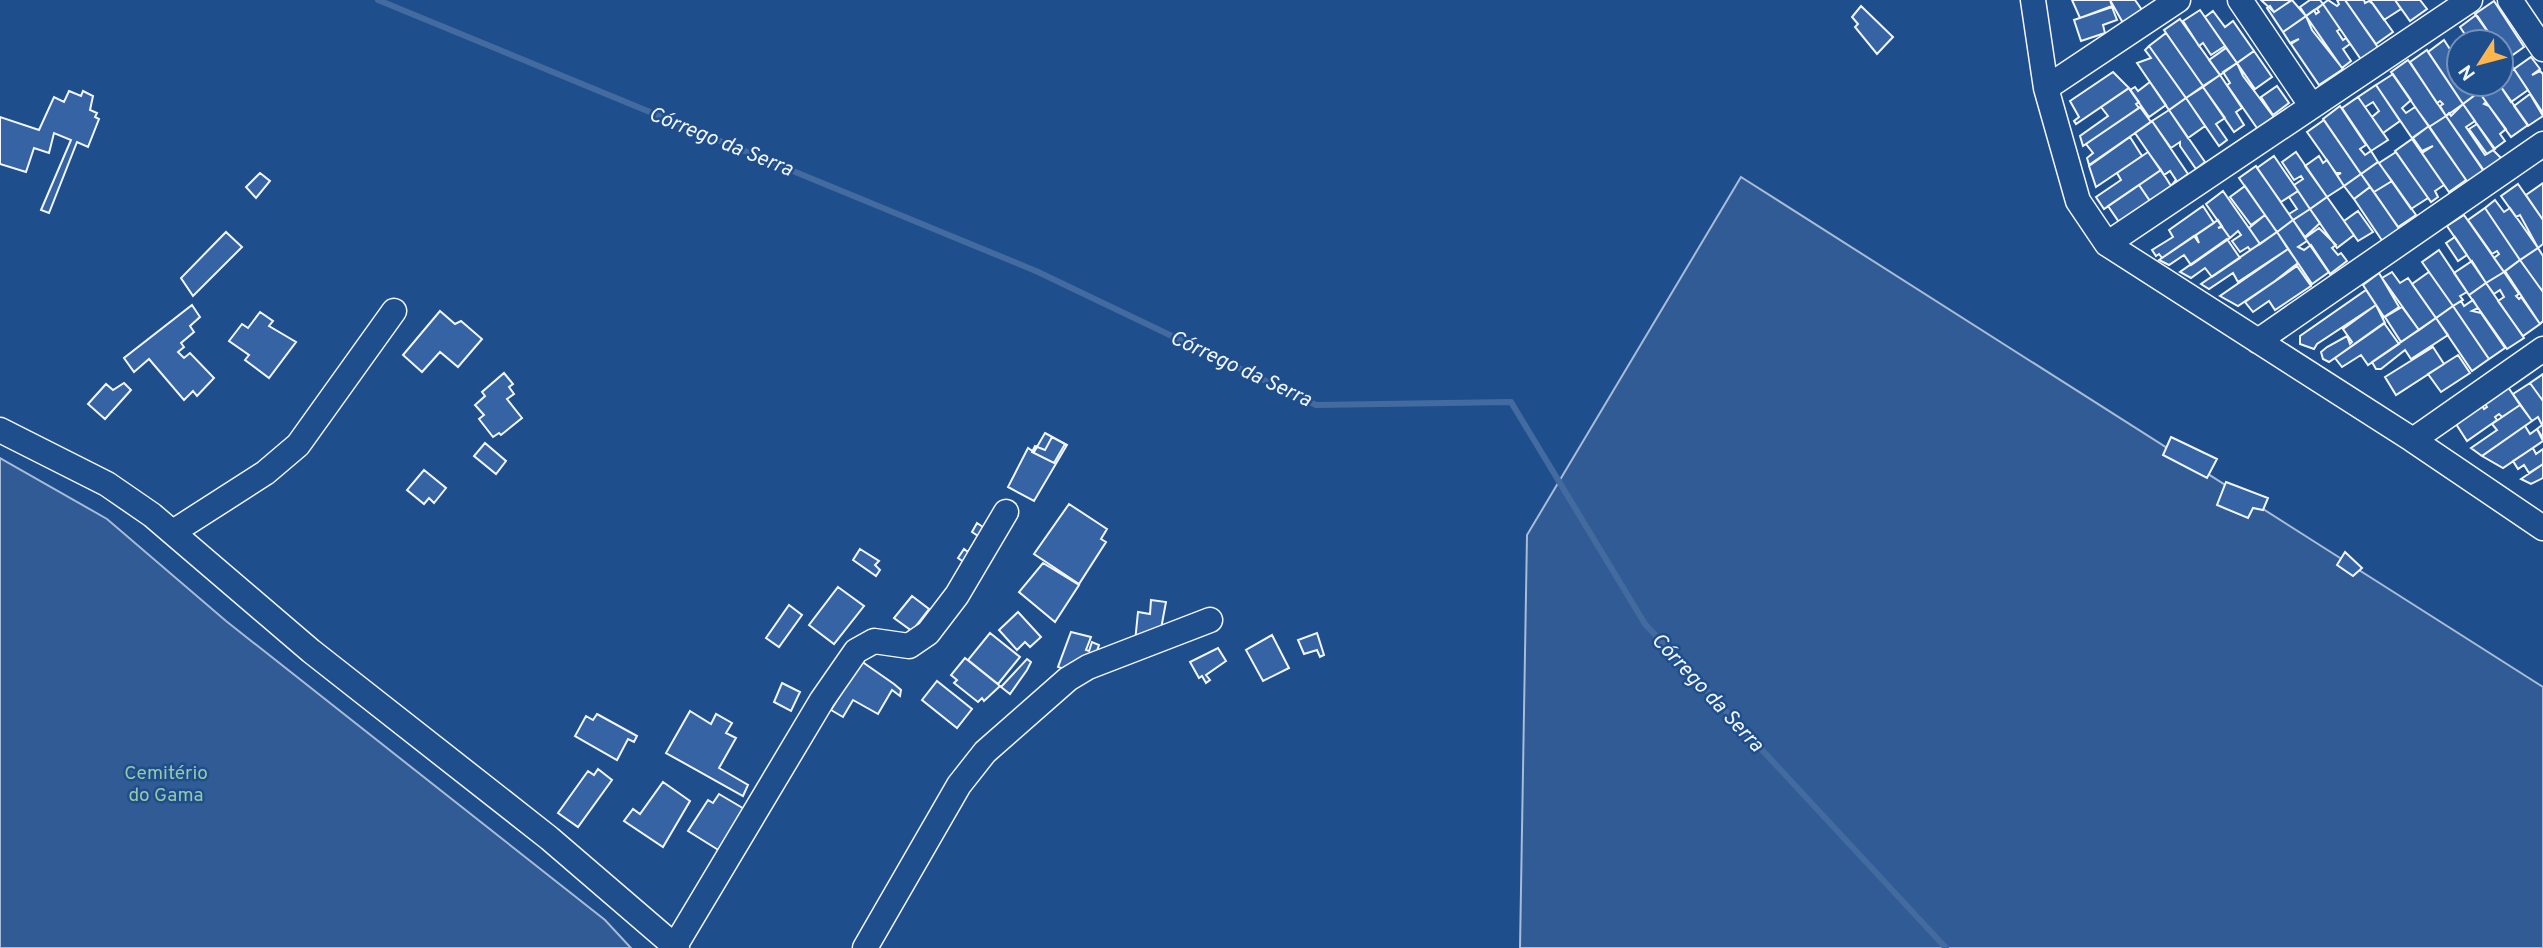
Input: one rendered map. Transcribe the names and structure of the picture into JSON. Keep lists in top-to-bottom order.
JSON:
{
  "water": ["Córrego da Serra"],
  "parks": ["Cemitério do Gama"],
  "north": "bottom left"
}
